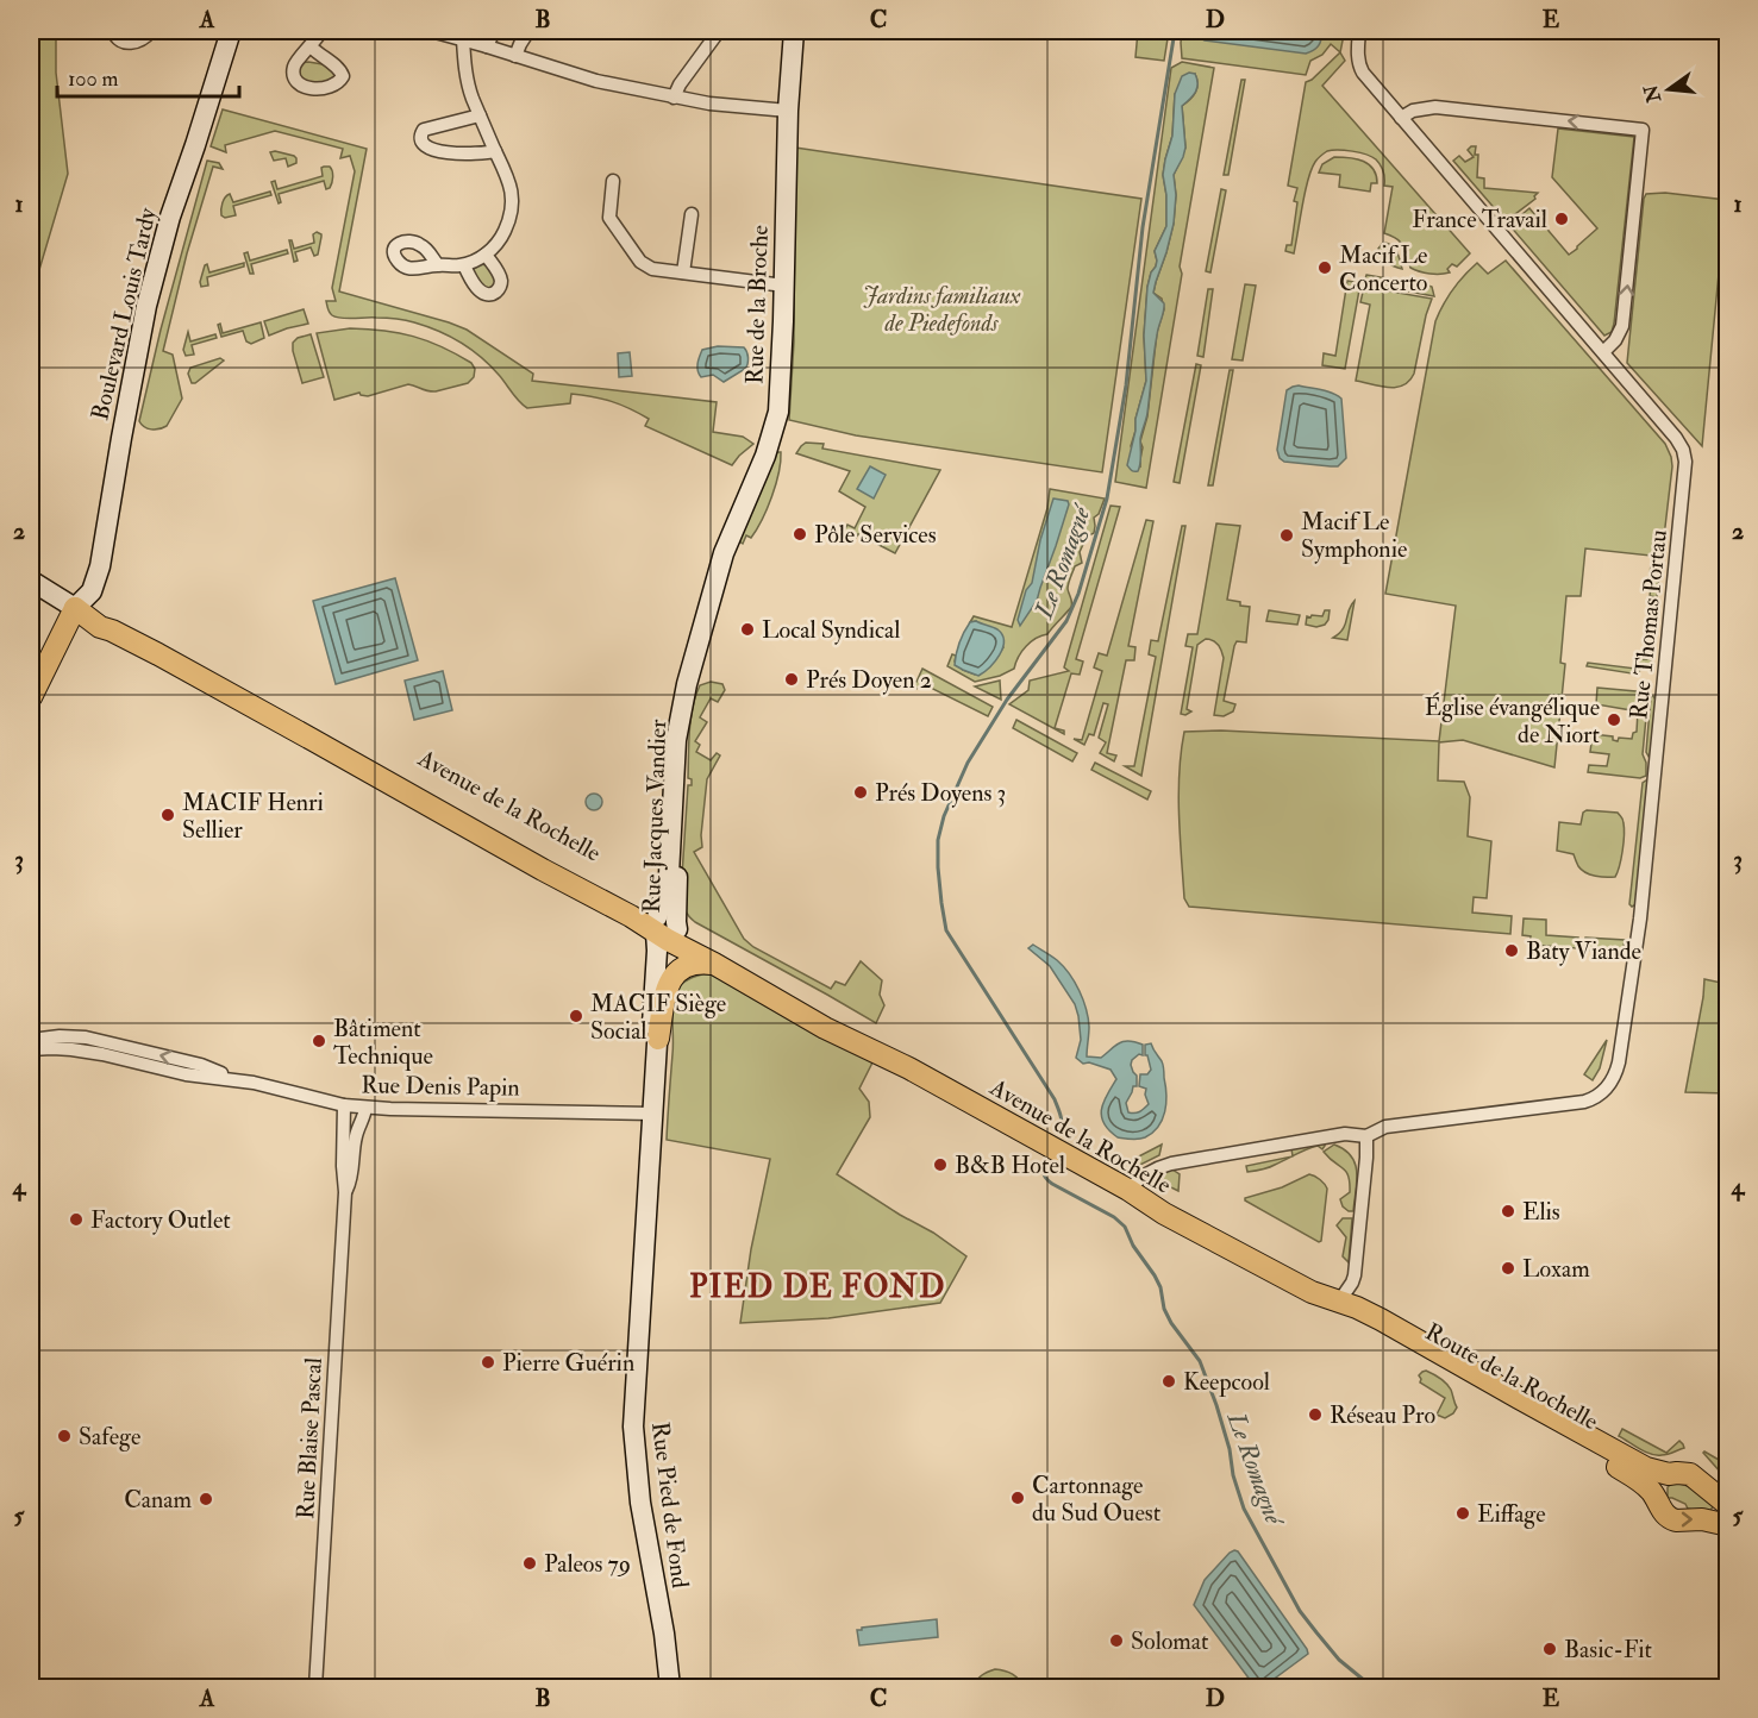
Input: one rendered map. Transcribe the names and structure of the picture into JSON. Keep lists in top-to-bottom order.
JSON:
{
  "streets": {
    "main road": ["Avenue de la Rochelle", "Route de la Rochelle"],
    "street": [
      "Rue de la Broche",
      "Boulevard Louis Tardy",
      "Rue Thomas Portau",
      "Rue Jacques Vandier",
      "Rue Denis Papin",
      "Rue Blaise Pascal",
      "Rue Pied de Fond"
    ]
  },
  "crossings": [
    ["Rue de la Broche", "Rue Jacques Vandier"],
    ["Boulevard Louis Tardy", "Avenue de la Rochelle"],
    ["Rue Thomas Portau", "Avenue de la Rochelle"],
    ["Rue Thomas Portau", "Route de la Rochelle"],
    ["Avenue de la Rochelle", "Rue Jacques Vandier"],
    ["Avenue de la Rochelle", "Route de la Rochelle"],
    ["Rue Jacques Vandier", "Rue Denis Papin"],
    ["Rue Jacques Vandier", "Rue Pied de Fond"],
    ["Rue Denis Papin", "Rue Blaise Pascal"],
    ["Rue Denis Papin", "Rue Pied de Fond"]
  ],
  "districts": ["PIED DE FOND"],
  "water": ["Le Romagné"],
  "parks": ["Jardins familiaux de Piedefonds"],
  "places": [
    "France Travail",
    "Macif Le Concerto",
    "Pôle Services",
    "Macif Le Symphonie",
    "Local Syndical",
    "Prés Doyen 2",
    "Église évangélique de Niort",
    "Prés Doyens 3",
    "MACIF Henri Sellier",
    "Baty Viande",
    "MACIF Siège Social",
    "Bâtiment Technique",
    "B&B Hotel",
    "Elis",
    "Factory Outlet",
    "Loxam",
    "Pierre Guérin",
    "Keepcool",
    "Réseau Pro",
    "Safege",
    "Cartonnage du Sud Ouest",
    "Canam",
    "Eiffage",
    "Paleos 79",
    "Solomat",
    "Basic-Fit"
  ],
  "scale_bar": "100 m",
  "north": "left",
  "grid": {
    "columns": [
      "A",
      "B",
      "C",
      "D",
      "E"
    ],
    "rows": [
      "1",
      "2",
      "3",
      "4",
      "5"
    ]
  }
}
